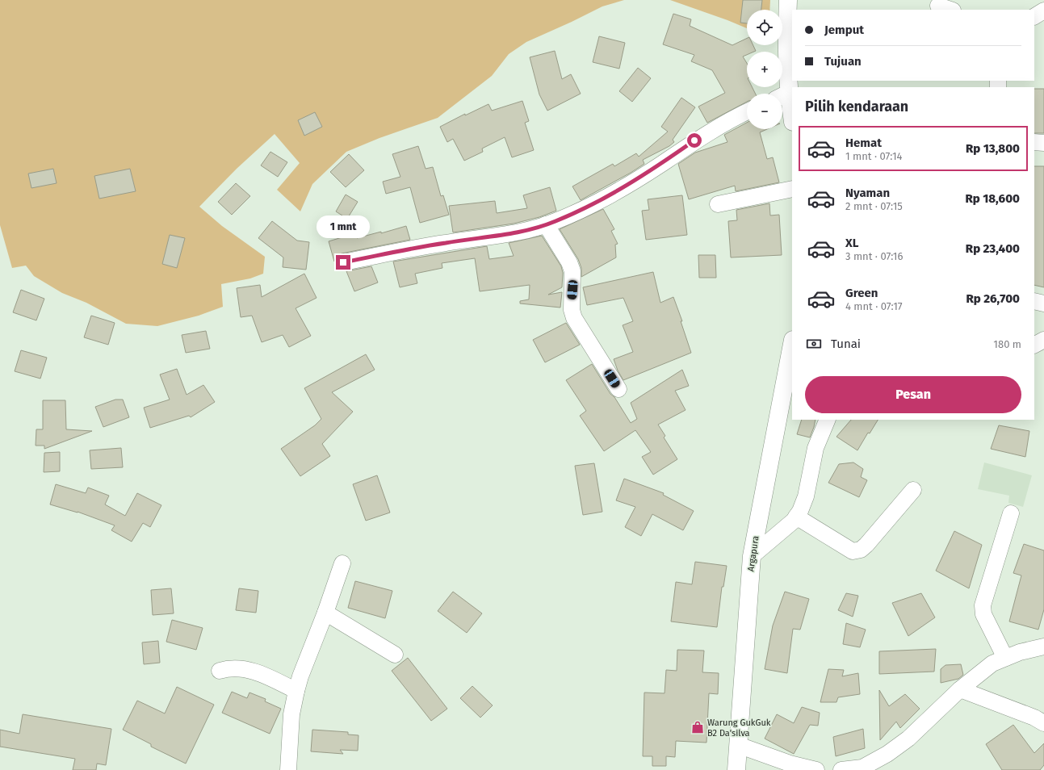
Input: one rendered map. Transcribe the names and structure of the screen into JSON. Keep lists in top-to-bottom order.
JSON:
{
  "streets": {
    "highway": ["Argapura"]
  },
  "places": {
    "shop": ["Warung GukGuk B2 Da'silva"]
  },
  "page": {
    "map_buttons": ["+", "−"],
    "banner": ["Jemput", "Tujuan"],
    "heading": "Pilih kendaraan",
    "list": [
      {
        "name": "Hemat",
        "note": "1 mnt · 07:14",
        "value": "Rp 13,800"
      },
      {
        "name": "Nyaman",
        "note": "2 mnt · 07:15",
        "value": "Rp 18,600"
      },
      {
        "name": "XL",
        "note": "3 mnt · 07:16",
        "value": "Rp 23,400"
      },
      {
        "name": "Green",
        "note": "4 mnt · 07:17",
        "value": "Rp 26,700"
      }
    ],
    "bubble": "1 mnt",
    "pay": ["Tunai", "180 m"],
    "buttons": "Pesan"
  }
}
